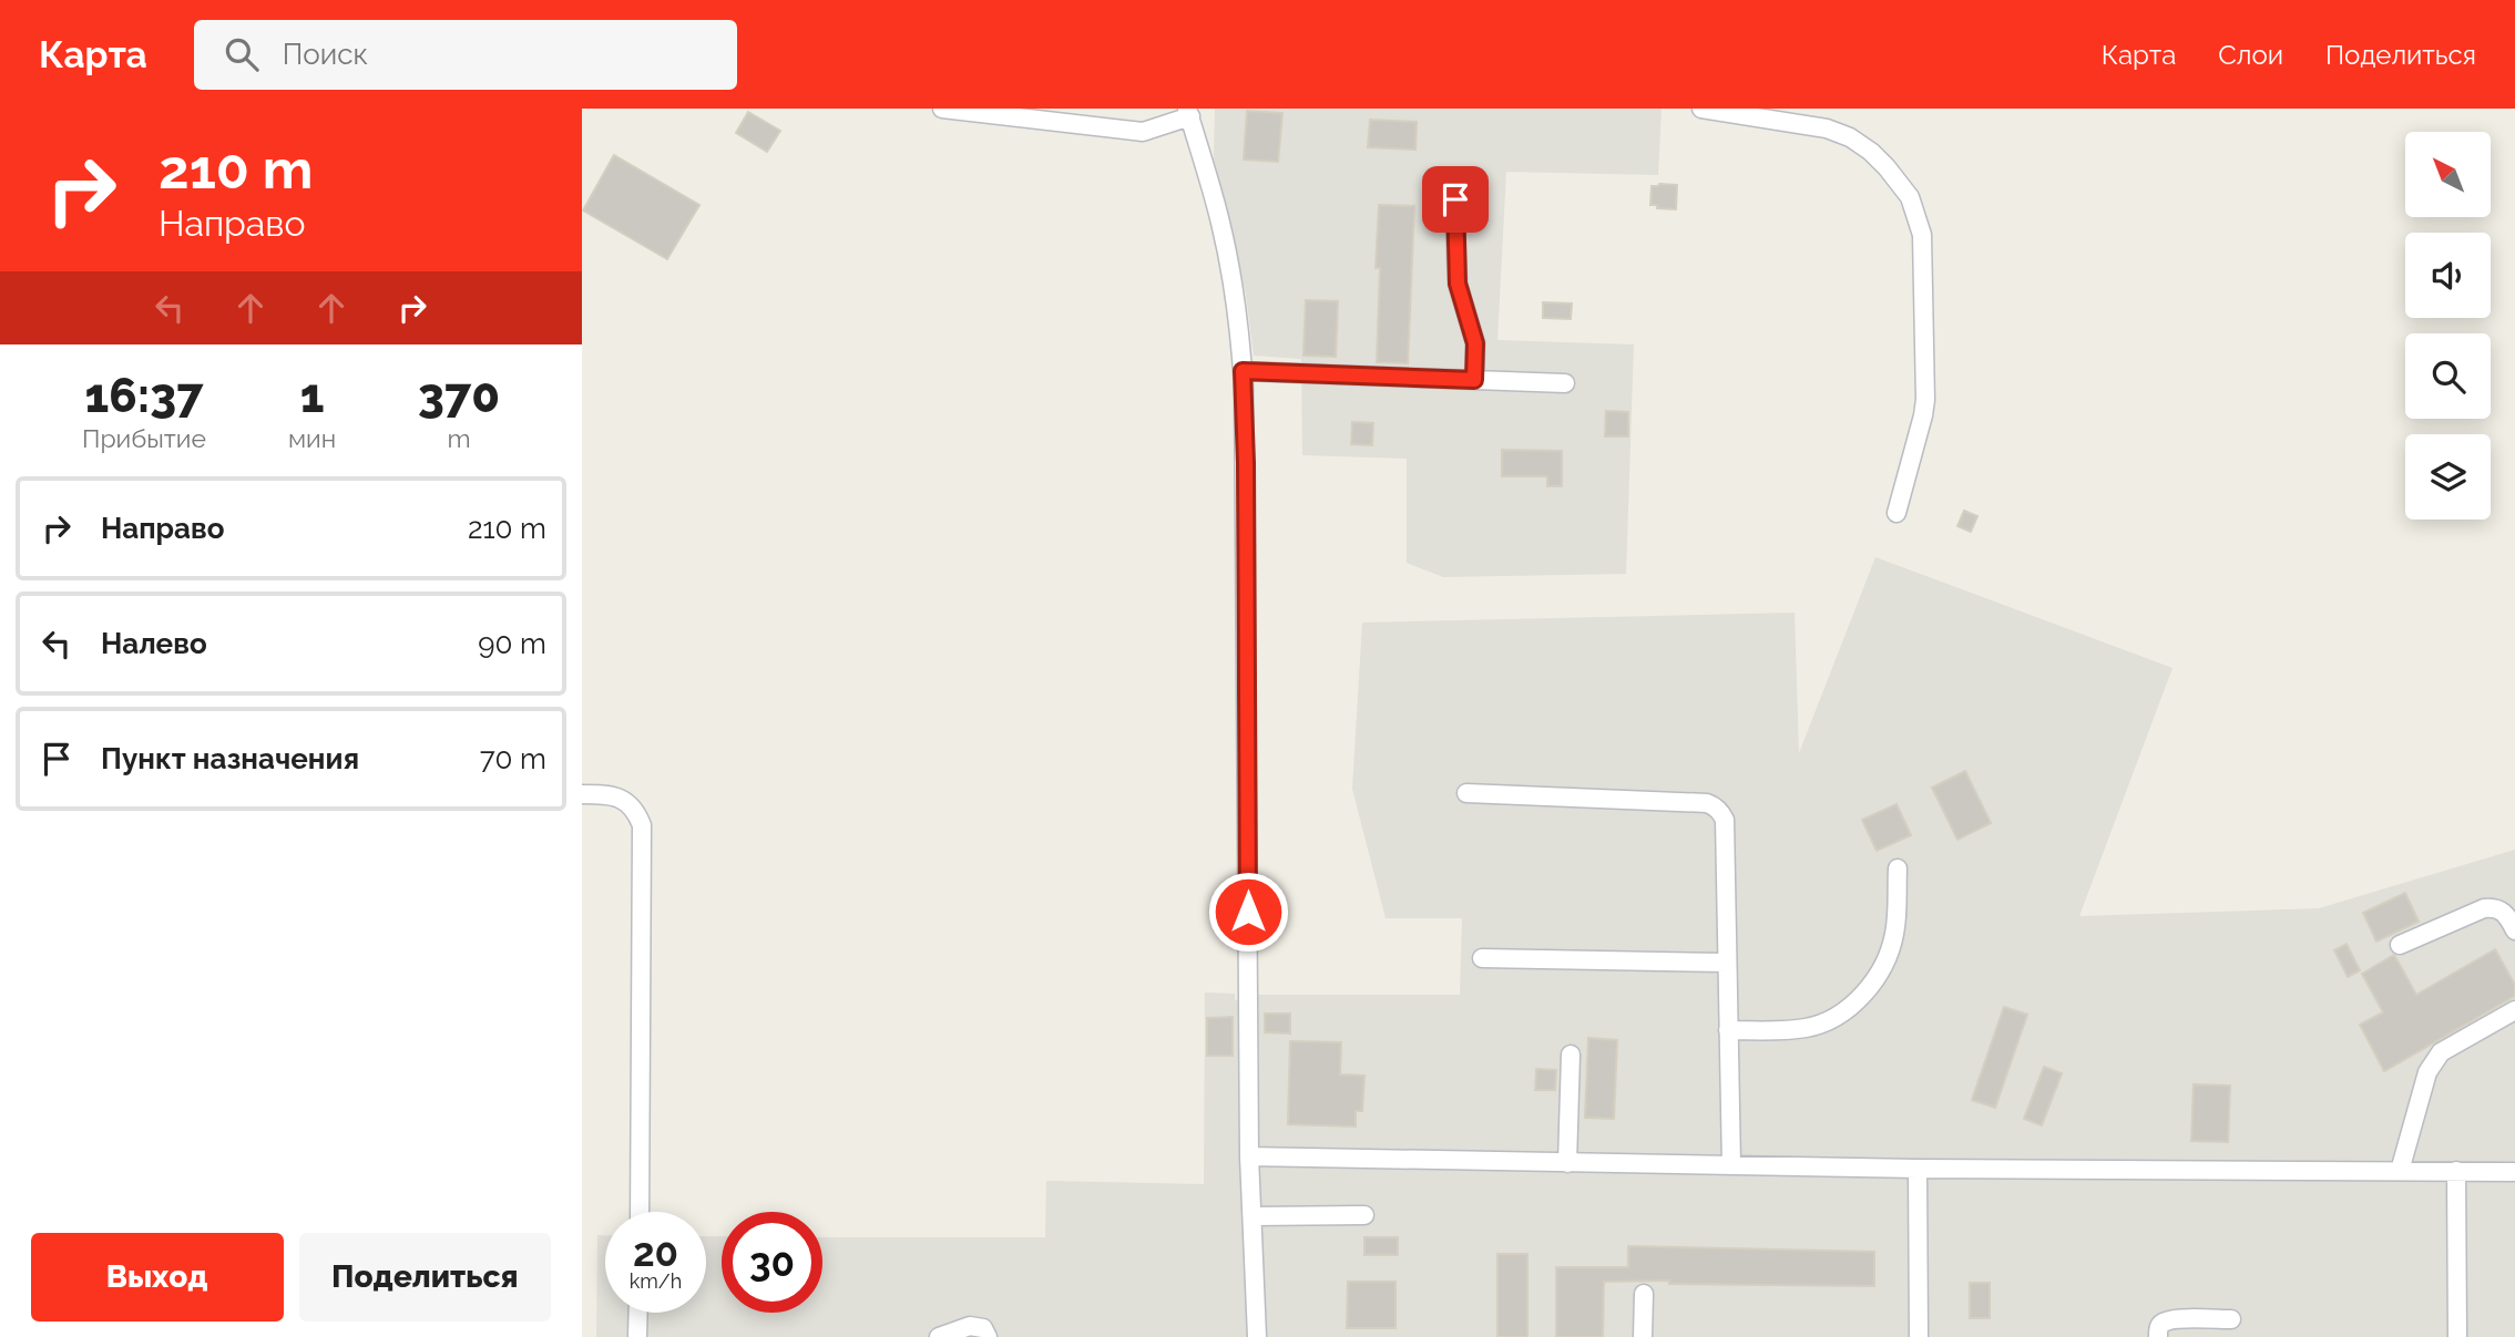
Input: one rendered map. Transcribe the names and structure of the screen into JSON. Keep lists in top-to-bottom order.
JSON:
{
  "north": "top left",
  "page": {
    "header": "Карта",
    "search": "Поиск",
    "nav": ["Карта", "Слои", "Поделиться"],
    "turn": ["210 m", "Направо"],
    "eta": [
      "16:37",
      "Прибытие",
      "1",
      "мин",
      "370",
      "m"
    ],
    "list": [
      {
        "name": "Направо",
        "value": "210 m"
      },
      {
        "name": "Налево",
        "value": "90 m"
      },
      {
        "name": "Пункт назначения",
        "value": "70 m"
      }
    ],
    "speed": "20 km/h",
    "limit": "30",
    "buttons": ["Выход", "Поделиться"]
  }
}
